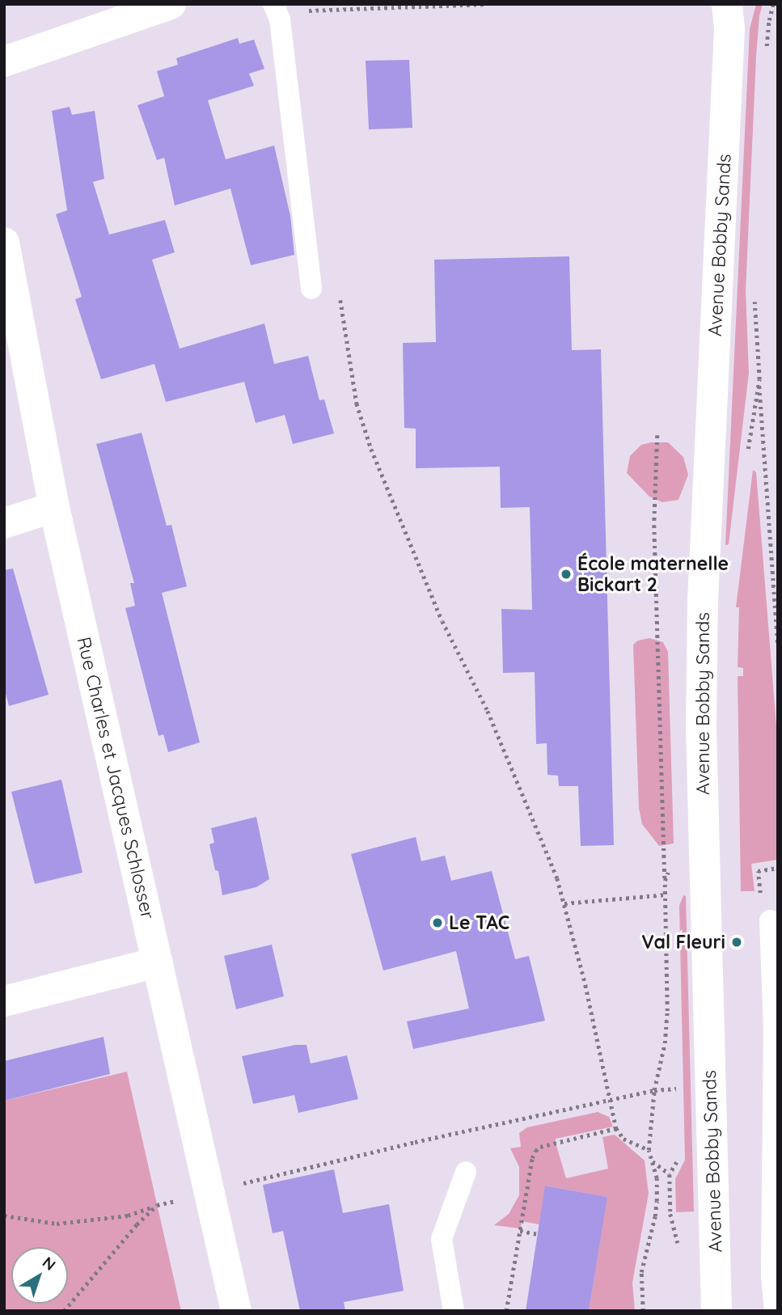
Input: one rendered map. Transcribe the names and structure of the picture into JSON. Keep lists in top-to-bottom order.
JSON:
{
  "streets": {
    "street": ["Avenue Bobby Sands", "Rue Charles et Jacques Schlosser"]
  },
  "places": ["École maternelle Bickart 2", "Le TAC", "Val Fleuri"],
  "north": "top right"
}
